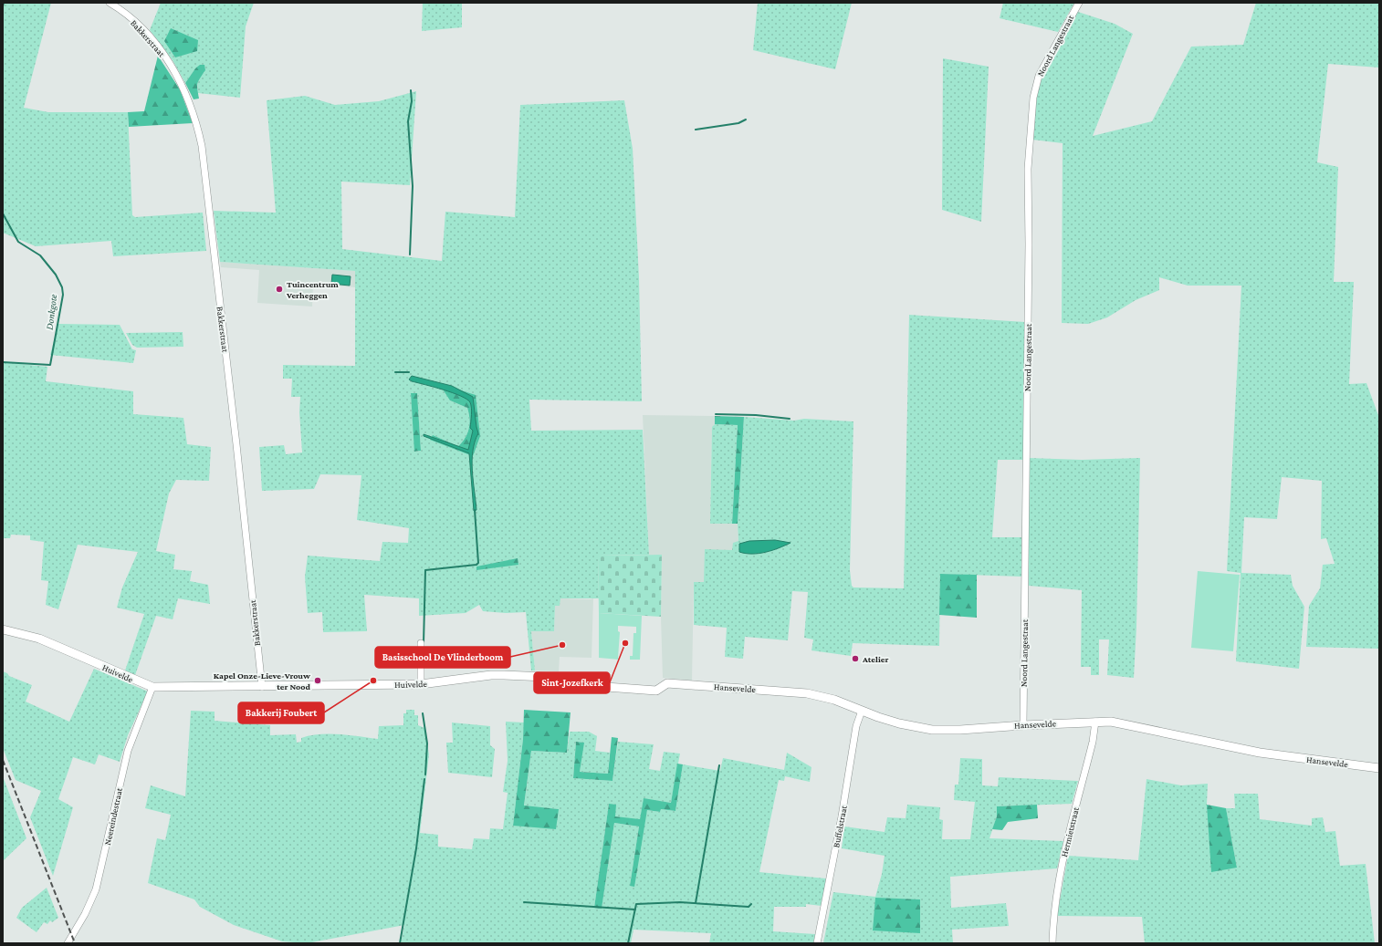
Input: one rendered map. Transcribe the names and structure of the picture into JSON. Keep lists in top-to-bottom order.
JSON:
{
  "streets": {
    "street": [
      "Bakkerstraat",
      "Noord Langestraat",
      "Huivelde",
      "Hansevelde",
      "Neereindestraat",
      "Buffelstraat",
      "Hermietstraat"
    ]
  },
  "crossings": [
    ["Bakkerstraat", "Huivelde"],
    ["Noord Langestraat", "Hansevelde"],
    ["Huivelde", "Hansevelde"],
    ["Huivelde", "Neereindestraat"],
    ["Hansevelde", "Buffelstraat"],
    ["Hansevelde", "Hermietstraat"]
  ],
  "water": ["Donkgote"],
  "places": [
    "Tuincentrum Verheggen",
    "Sint-Jozefkerk",
    "Basisschool De Vlinderboom",
    "Atelier",
    "Kapel Onze-Lieve-Vrouw ter Nood",
    "Bakkerij Foubert"
  ]
}
